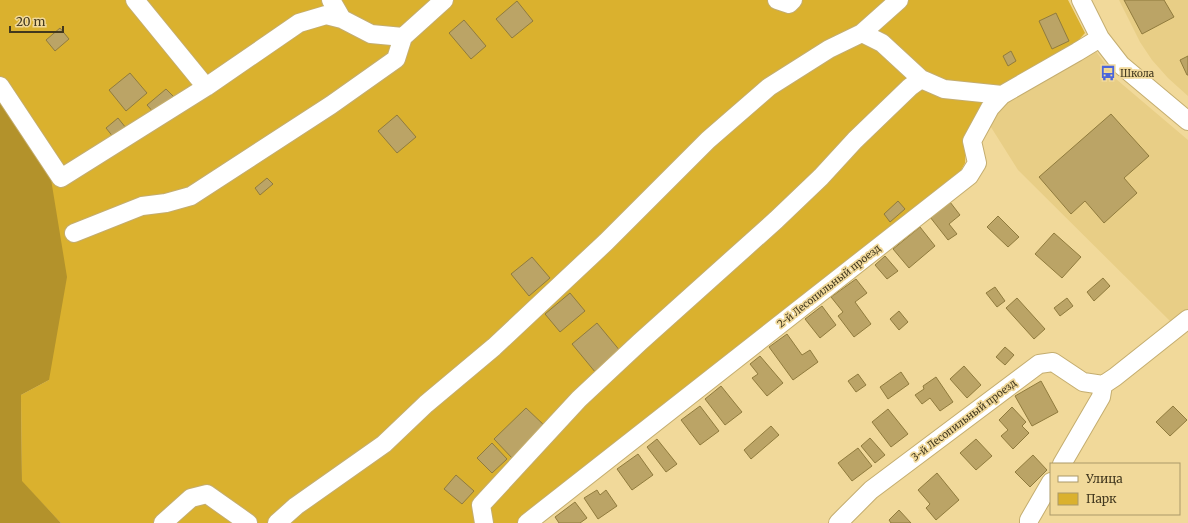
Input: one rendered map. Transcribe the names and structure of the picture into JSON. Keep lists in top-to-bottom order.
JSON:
{
  "streets": {
    "street": ["2-й Лесопильный проезд", "3-й Лесопильный проезд"]
  },
  "places": {
    "bus stop": ["Школа"]
  },
  "legend": ["Улица", "Парк"],
  "scale_bar": "20 m"
}
